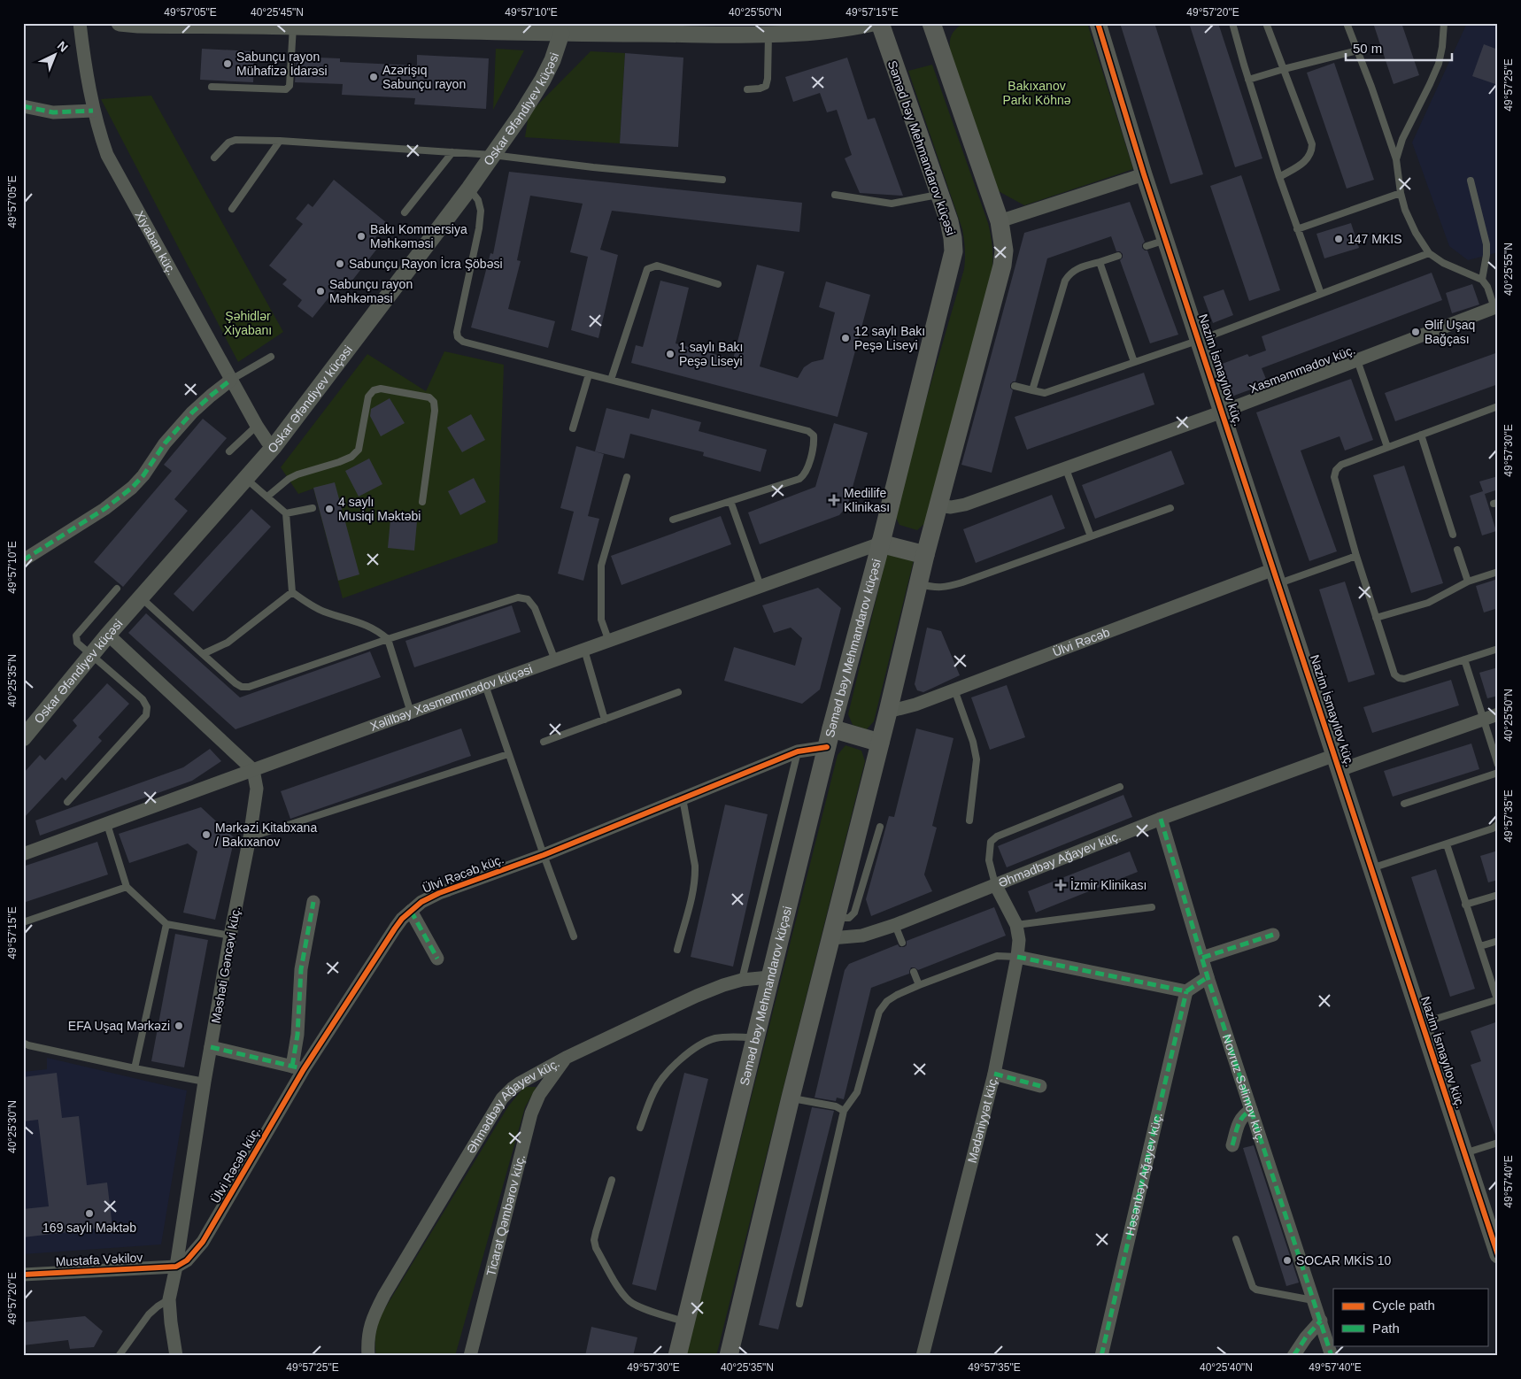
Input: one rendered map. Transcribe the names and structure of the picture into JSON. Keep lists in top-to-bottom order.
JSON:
{
  "streets": {
    "main road": ["Səməd bəy Mehmandarov küçəsi"],
    "street": [
      "Oskar Əfəndiyev küçəsi",
      "Xiyaban küç.",
      "Xasməmmədov küç.",
      "Nazim İsmayılov küç.",
      "Ülvi Rəcəb",
      "Xəlilbəy Xasməmmədov küçəsi",
      "Əhmədbəy Ağayev küç.",
      "Ülvi Rəcəb küç.",
      "Məshəti Gəncəvi küç.",
      "Novruz Səlimov küç.",
      "Mədəniyyət küç.",
      "Həsənbəy Ağayev küç.",
      "Ticarət Qəmbərov küç.",
      "Mustafa Vəkilov"
    ]
  },
  "crossings": [
    ["Oskar Əfəndiyev küçəsi", "Xiyaban küç."],
    ["Səməd bəy Mehmandarov küçəsi", "Xəlilbəy Xasməmmədov küçəsi"],
    ["Səməd bəy Mehmandarov küçəsi", "Əhmədbəy Ağayev küç."],
    ["Səməd bəy Mehmandarov küçəsi", "Ülvi Rəcəb küç."],
    ["Xasməmmədov küç.", "Nazim İsmayılov küç."],
    ["Nazim İsmayılov küç.", "Ülvi Rəcəb"],
    ["Nazim İsmayılov küç.", "Əhmədbəy Ağayev küç."],
    ["Xəlilbəy Xasməmmədov küçəsi", "Məshəti Gəncəvi küç."],
    ["Əhmədbəy Ağayev küç.", "Novruz Səlimov küç."],
    ["Əhmədbəy Ağayev küç.", "Mədəniyyət küç."],
    ["Əhmədbəy Ağayev küç.", "Ticarət Qəmbərov küç."],
    ["Ülvi Rəcəb küç.", "Məshəti Gəncəvi küç."],
    ["Ülvi Rəcəb küç.", "Mustafa Vəkilov"],
    ["Məshəti Gəncəvi küç.", "Mustafa Vəkilov"]
  ],
  "parks": ["Bakıxanov Parkı Köhnə", "Şəhidlər Xiyabanı"],
  "places": {
    "other": [
      "Sabunçu rayon Mühafizə İdarəsi",
      "Azərişıq Sabunçu rayon",
      "Bakı Kommersiya Məhkəməsi",
      "147 MKIS",
      "Sabunçu Rayon İcra Şöbəsi",
      "Sabunçu rayon Məhkəməsi",
      "Əlif Uşaq Bağçası",
      "12 saylı Bakı Peşə Liseyi",
      "1 saylı Bakı Peşə Liseyi",
      "4 saylı Musiqi Məktəbi",
      "Mərkəzi Kitabxana / Bakıxanov",
      "EFA Uşaq Mərkəzi",
      "169 saylı Məktəb",
      "SOCAR MKİS 10"
    ],
    "health": ["Medilife Klinikası", "İzmir Klinikası"]
  },
  "legend": ["Cycle path", "Path"],
  "scale_bar": "50 m",
  "north": "top right",
  "coordinates": [
    "49°57'05\"E",
    "40°25'45\"N",
    "49°57'10\"E",
    "40°25'50\"N",
    "49°57'15\"E",
    "49°57'20\"E",
    "49°57'25\"E",
    "40°25'55\"N",
    "49°57'30\"E",
    "40°25'35\"N",
    "49°57'35\"E",
    "40°25'30\"N",
    "49°57'40\"E",
    "40°25'40\"N"
  ]
}
